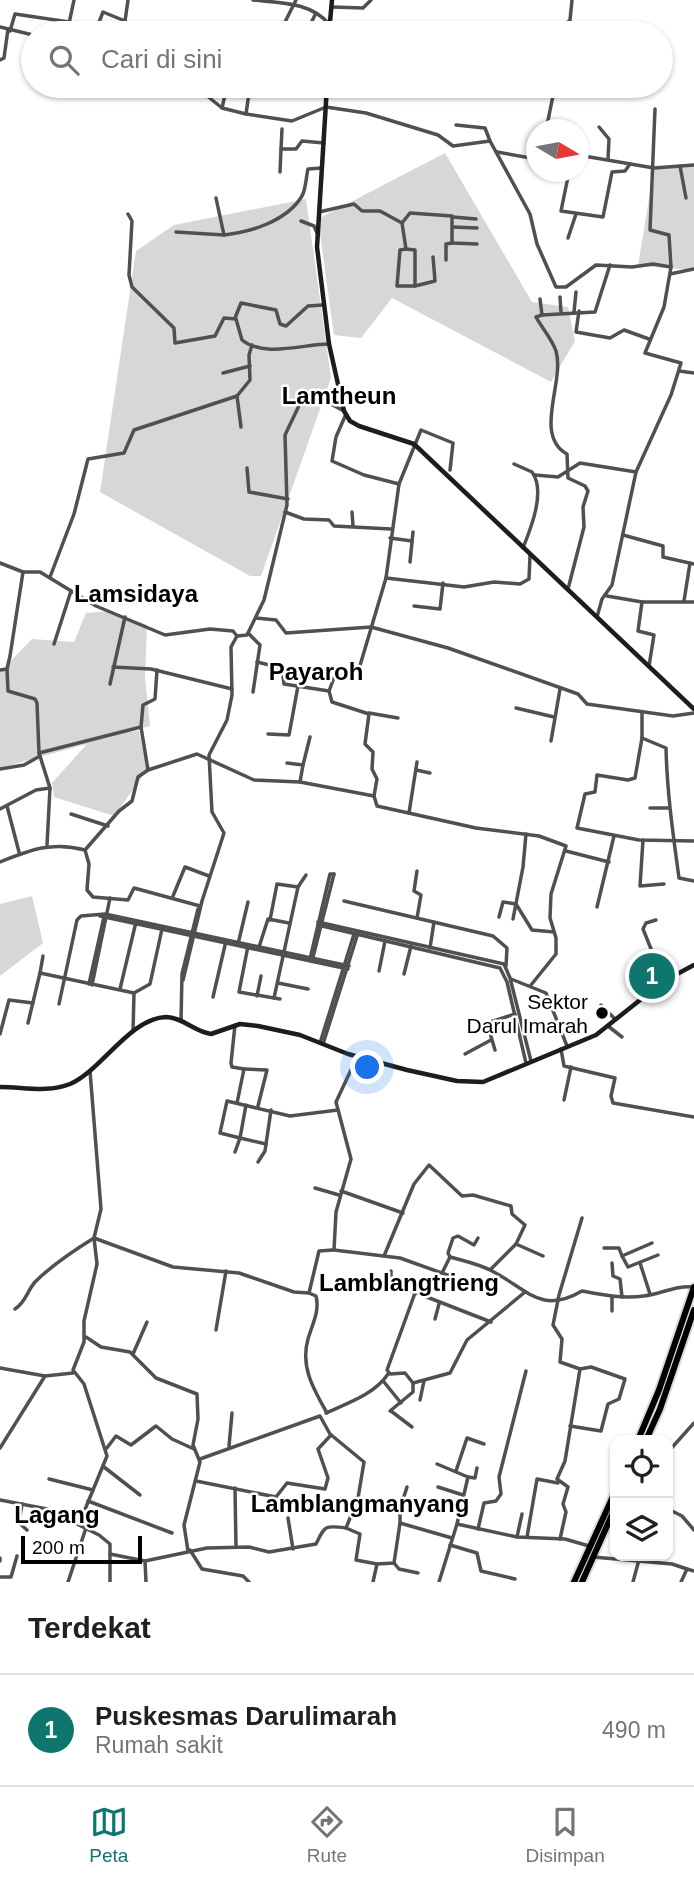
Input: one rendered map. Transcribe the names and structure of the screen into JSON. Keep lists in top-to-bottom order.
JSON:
{
  "districts": [
    "Lamtheun",
    "Lamsidaya",
    "Payaroh",
    "Lamblangtrieng",
    "Lamblangmanyang",
    "Lagang"
  ],
  "places": ["Sektor Darul Imarah"],
  "scale_bar": "200 m",
  "north": "right",
  "page": {
    "search": "Cari di sini",
    "pins": "1",
    "scale": "200 m",
    "heading": "Terdekat",
    "list": [
      {
        "mark": "1",
        "name": "Puskesmas Darulimarah",
        "note": "Rumah sakit",
        "value": "490 m"
      }
    ],
    "nav": ["Peta", "Rute", "Disimpan"]
  }
}
